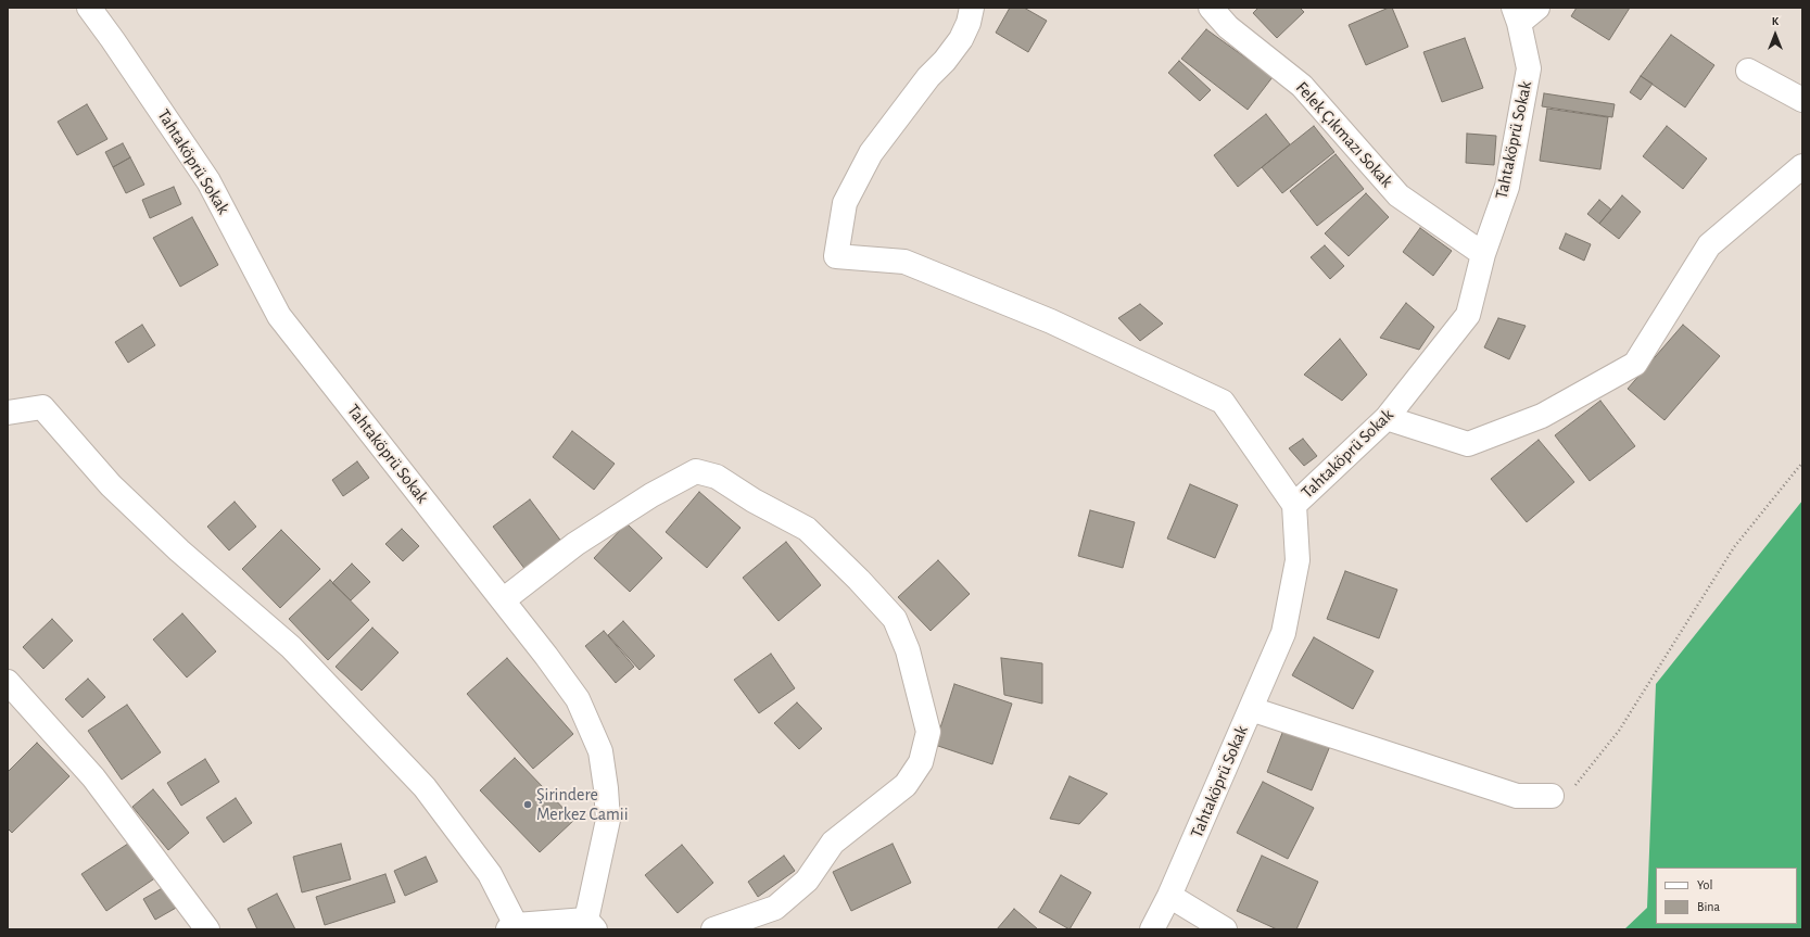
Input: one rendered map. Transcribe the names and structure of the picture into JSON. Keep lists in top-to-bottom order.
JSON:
{
  "streets": {
    "street": ["Felek Çıkmazı Sokak", "Tahtaköprü Sokak"]
  },
  "crossings": [
    ["Felek Çıkmazı Sokak", "Tahtaköprü Sokak"]
  ],
  "places": ["Şirindere Merkez Camii"],
  "legend": ["Yol", "Bina"],
  "north": "top"
}
